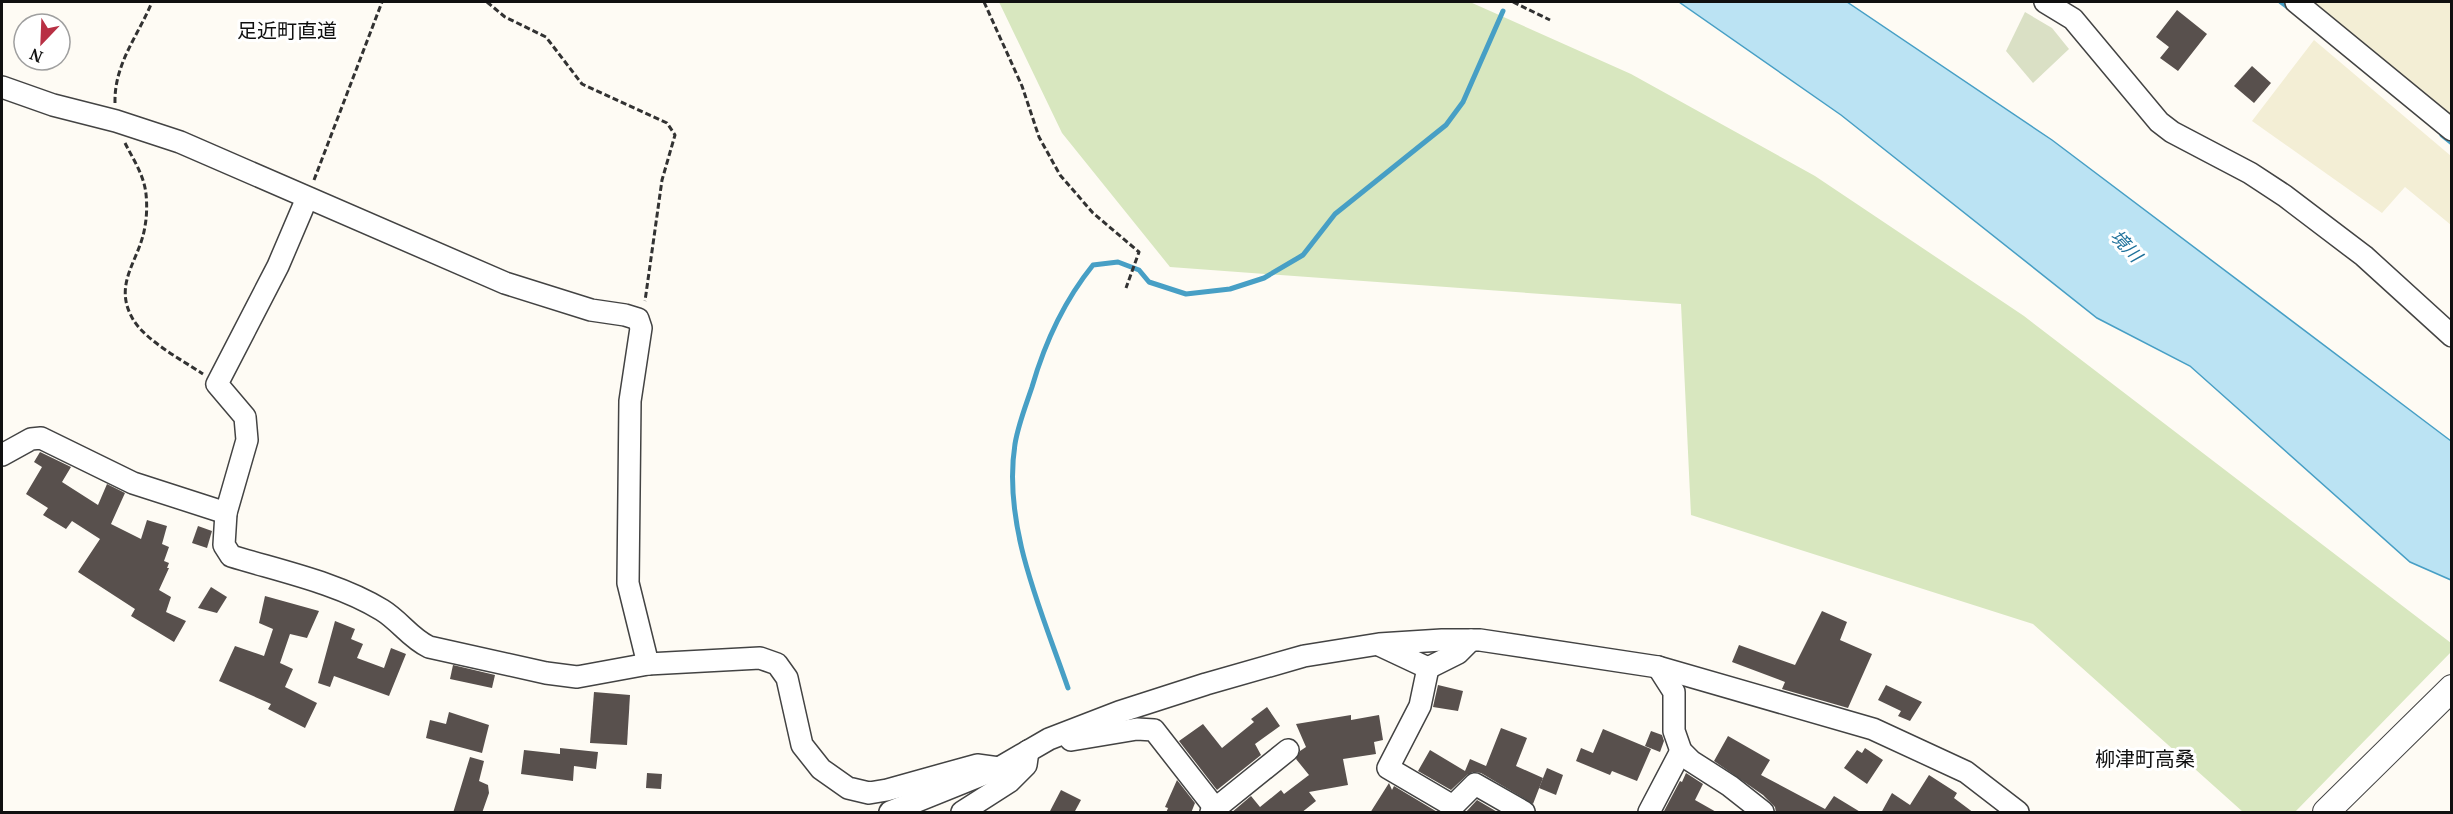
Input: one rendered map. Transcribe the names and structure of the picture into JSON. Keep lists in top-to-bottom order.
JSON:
{
  "districts": ["足近町直道", "柳津町高桑"],
  "water": ["境川"],
  "north": "bottom left"
}
